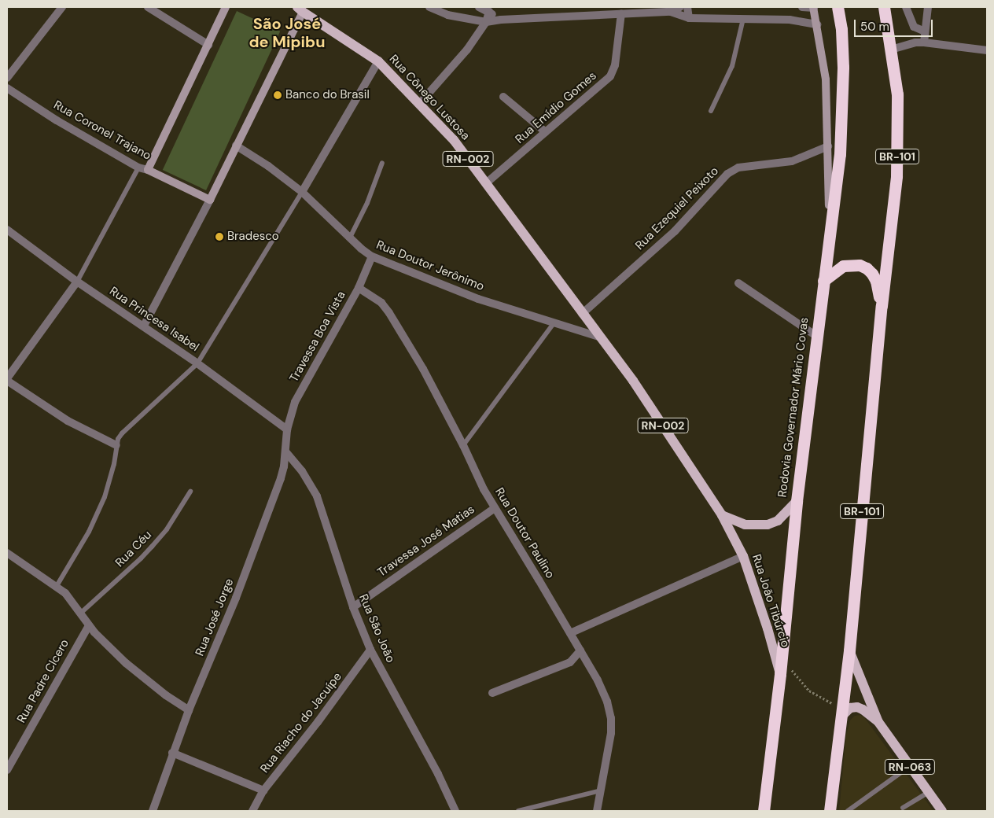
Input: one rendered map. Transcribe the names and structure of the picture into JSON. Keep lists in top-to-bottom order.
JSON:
{
  "streets": {
    "highway": ["BR-101", "Rodovia Governador Mário Covas"],
    "main road": [
      "Rua Cônego Lustosa",
      "RN-002",
      "Rua João Tibúrcio",
      "RN-063"
    ],
    "street": [
      "Rua Emídio Gomes",
      "Rua Coronel Trajano",
      "Rua Ezequiel Peixoto",
      "Rua Doutor Jerônimo",
      "Rua Princesa Isabel",
      "Travessa Boa Vista",
      "Rua Doutor Paulino",
      "Travessa José Matias",
      "Rua José Jorge",
      "Rua São João",
      "Rua Padre Clcero",
      "Rua Riacho do Jacuípe"
    ],
    "lane": ["Rua Céu"]
  },
  "crossings": [
    ["Rua Cônego Lustosa", "Rua Emídio Gomes"],
    ["Rua Cônego Lustosa", "Rua Ezequiel Peixoto"],
    ["Rua Cônego Lustosa", "Rua Doutor Jerônimo"],
    ["Rua Cônego Lustosa", "Rua João Tibúrcio"],
    ["BR-101", "RN-063"],
    ["Rua Doutor Jerônimo", "Travessa Boa Vista"],
    ["Rua Doutor Jerônimo", "Rua João Tibúrcio"],
    ["Rua Princesa Isabel", "Travessa Boa Vista"],
    ["Rua Princesa Isabel", "Rua José Jorge"],
    ["Travessa Boa Vista", "Rua Doutor Paulino"],
    ["Travessa Boa Vista", "Rua José Jorge"],
    ["Rodovia Governador Mário Covas", "Rua João Tibúrcio"],
    ["Rua Doutor Paulino", "Travessa José Matias"],
    ["Travessa José Matias", "Rua São João"],
    ["Rua José Jorge", "Rua São João"],
    ["Rua São João", "Rua Riacho do Jacuípe"]
  ],
  "districts": ["São José de Mipibu"],
  "places": ["Banco do Brasil", "Bradesco"],
  "scale_bar": "50 m"
}
